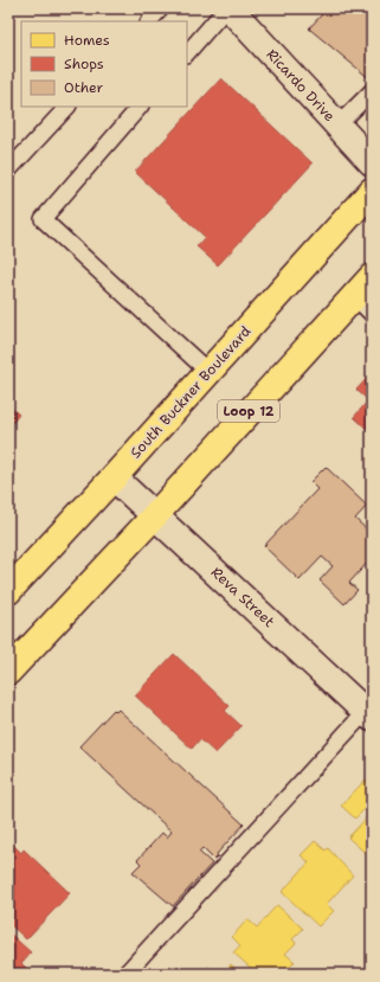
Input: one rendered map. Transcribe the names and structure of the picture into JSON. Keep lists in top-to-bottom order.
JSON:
{
  "streets": {
    "main road": ["South Buckner Boulevard", "Loop 12"],
    "street": ["Ricardo Drive", "Reva Street"]
  },
  "crossings": [
    ["South Buckner Boulevard", "Reva Street"],
    ["Loop 12", "Reva Street"]
  ],
  "legend": ["Homes", "Shops", "Other"]
}
